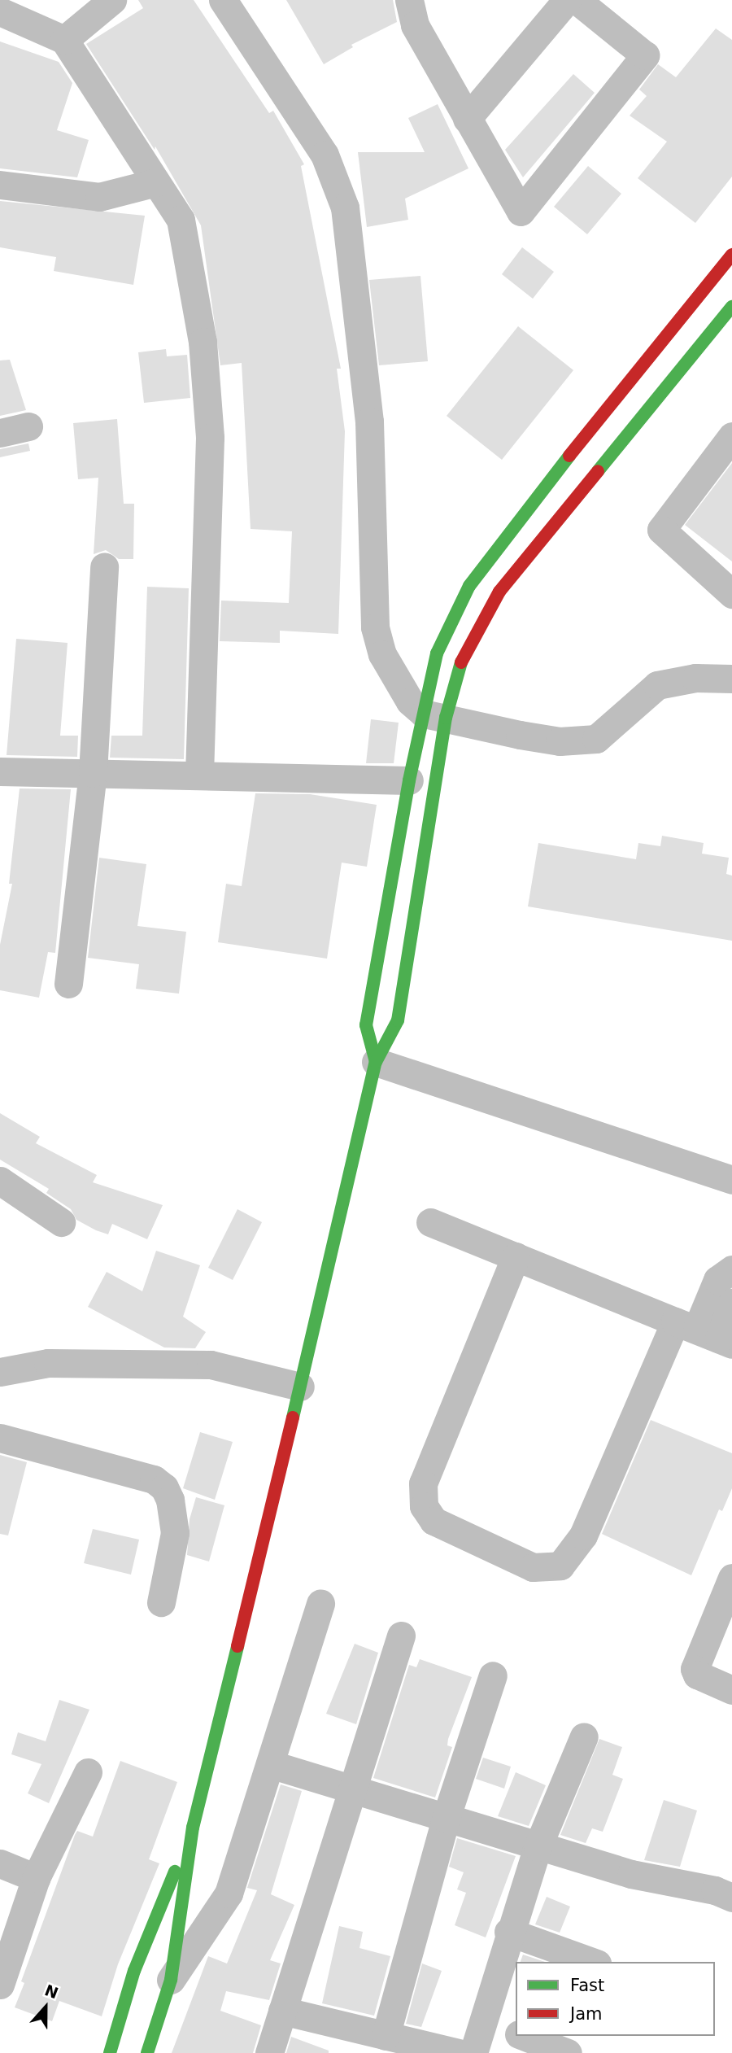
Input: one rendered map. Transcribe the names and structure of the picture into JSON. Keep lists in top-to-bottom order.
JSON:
{
  "legend": ["Fast", "Jam"],
  "north": "top"
}
